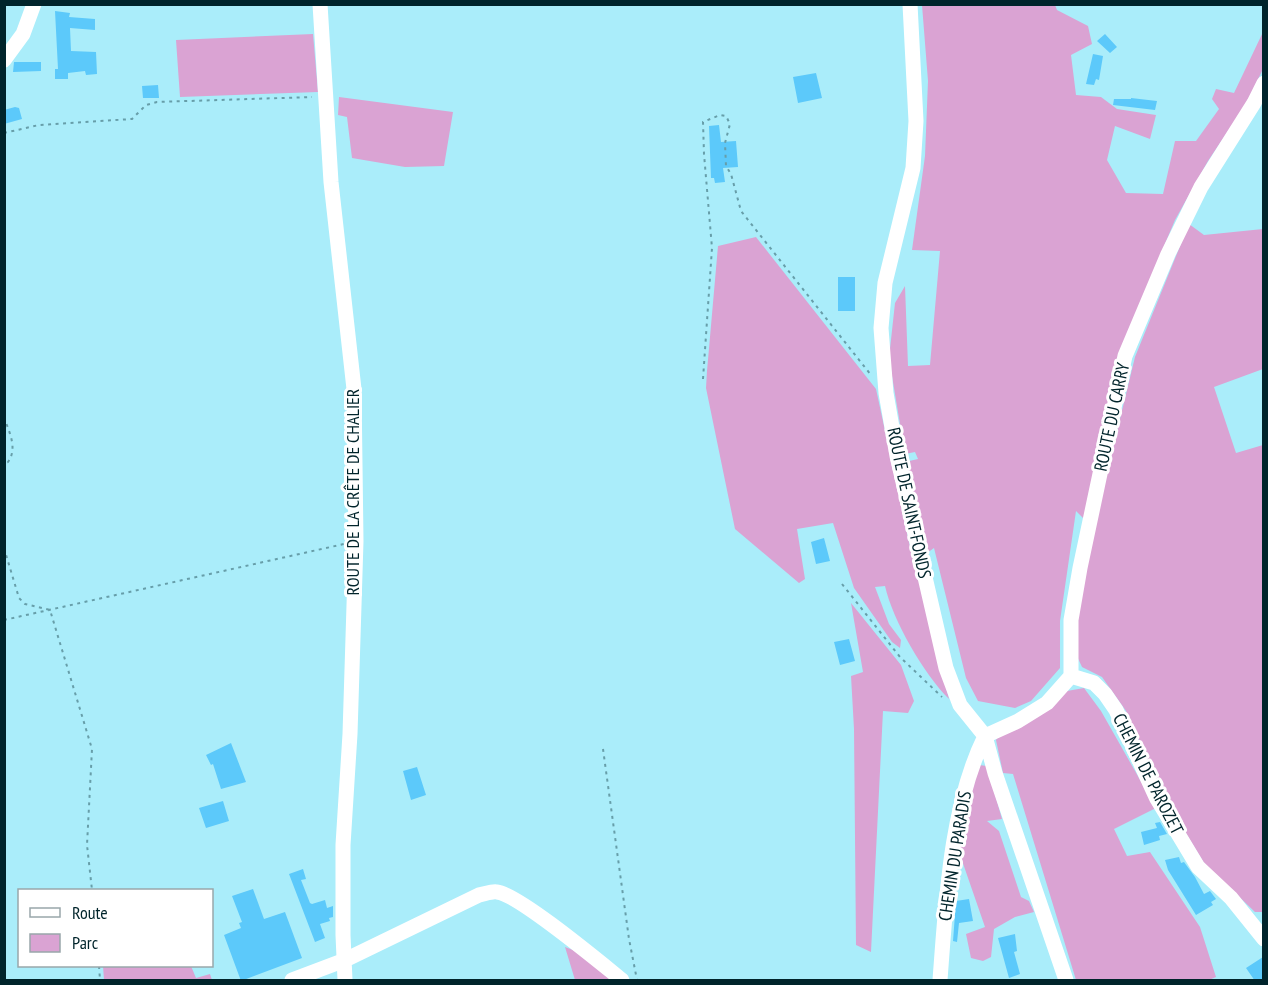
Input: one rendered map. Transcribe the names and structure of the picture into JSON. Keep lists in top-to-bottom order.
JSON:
{
  "streets": {
    "street": [
      "ROUTE DU CARRY",
      "ROUTE DE LA CRÊTE DE CHALIER",
      "ROUTE DE SAINT-FONDS",
      "CHEMIN DE PAROZET",
      "CHEMIN DU PARADIS"
    ]
  },
  "crossings": [
    ["ROUTE DU CARRY", "CHEMIN DE PAROZET"],
    ["ROUTE DE SAINT-FONDS", "CHEMIN DU PARADIS"]
  ],
  "legend": ["Route", "Parc"]
}
